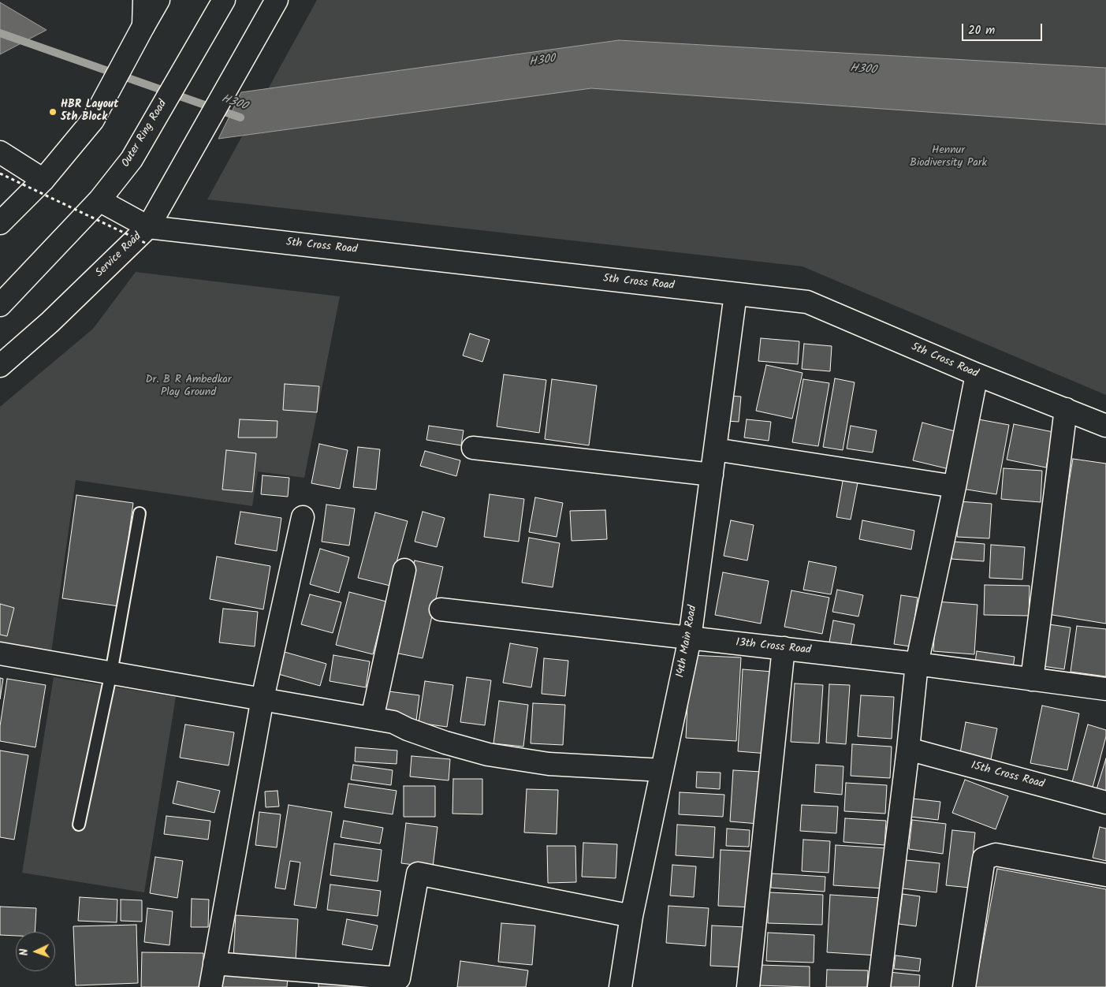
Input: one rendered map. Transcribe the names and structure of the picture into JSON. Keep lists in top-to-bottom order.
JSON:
{
  "streets": {
    "main road": [
      "Outer Ring Road",
      "5th Cross Road",
      "Service Road",
      "14th Main Road",
      "13th Cross Road",
      "15th Cross Road"
    ]
  },
  "crossings": [
    ["5th Cross Road", "Service Road"],
    ["5th Cross Road", "14th Main Road"],
    ["14th Main Road", "13th Cross Road"]
  ],
  "water": ["H300"],
  "parks": ["Hennur Biodiversity Park", "Dr. B R Ambedkar Play Ground"],
  "places": ["HBR Layout 5th Block"],
  "scale_bar": "20 m",
  "north": "left"
}
